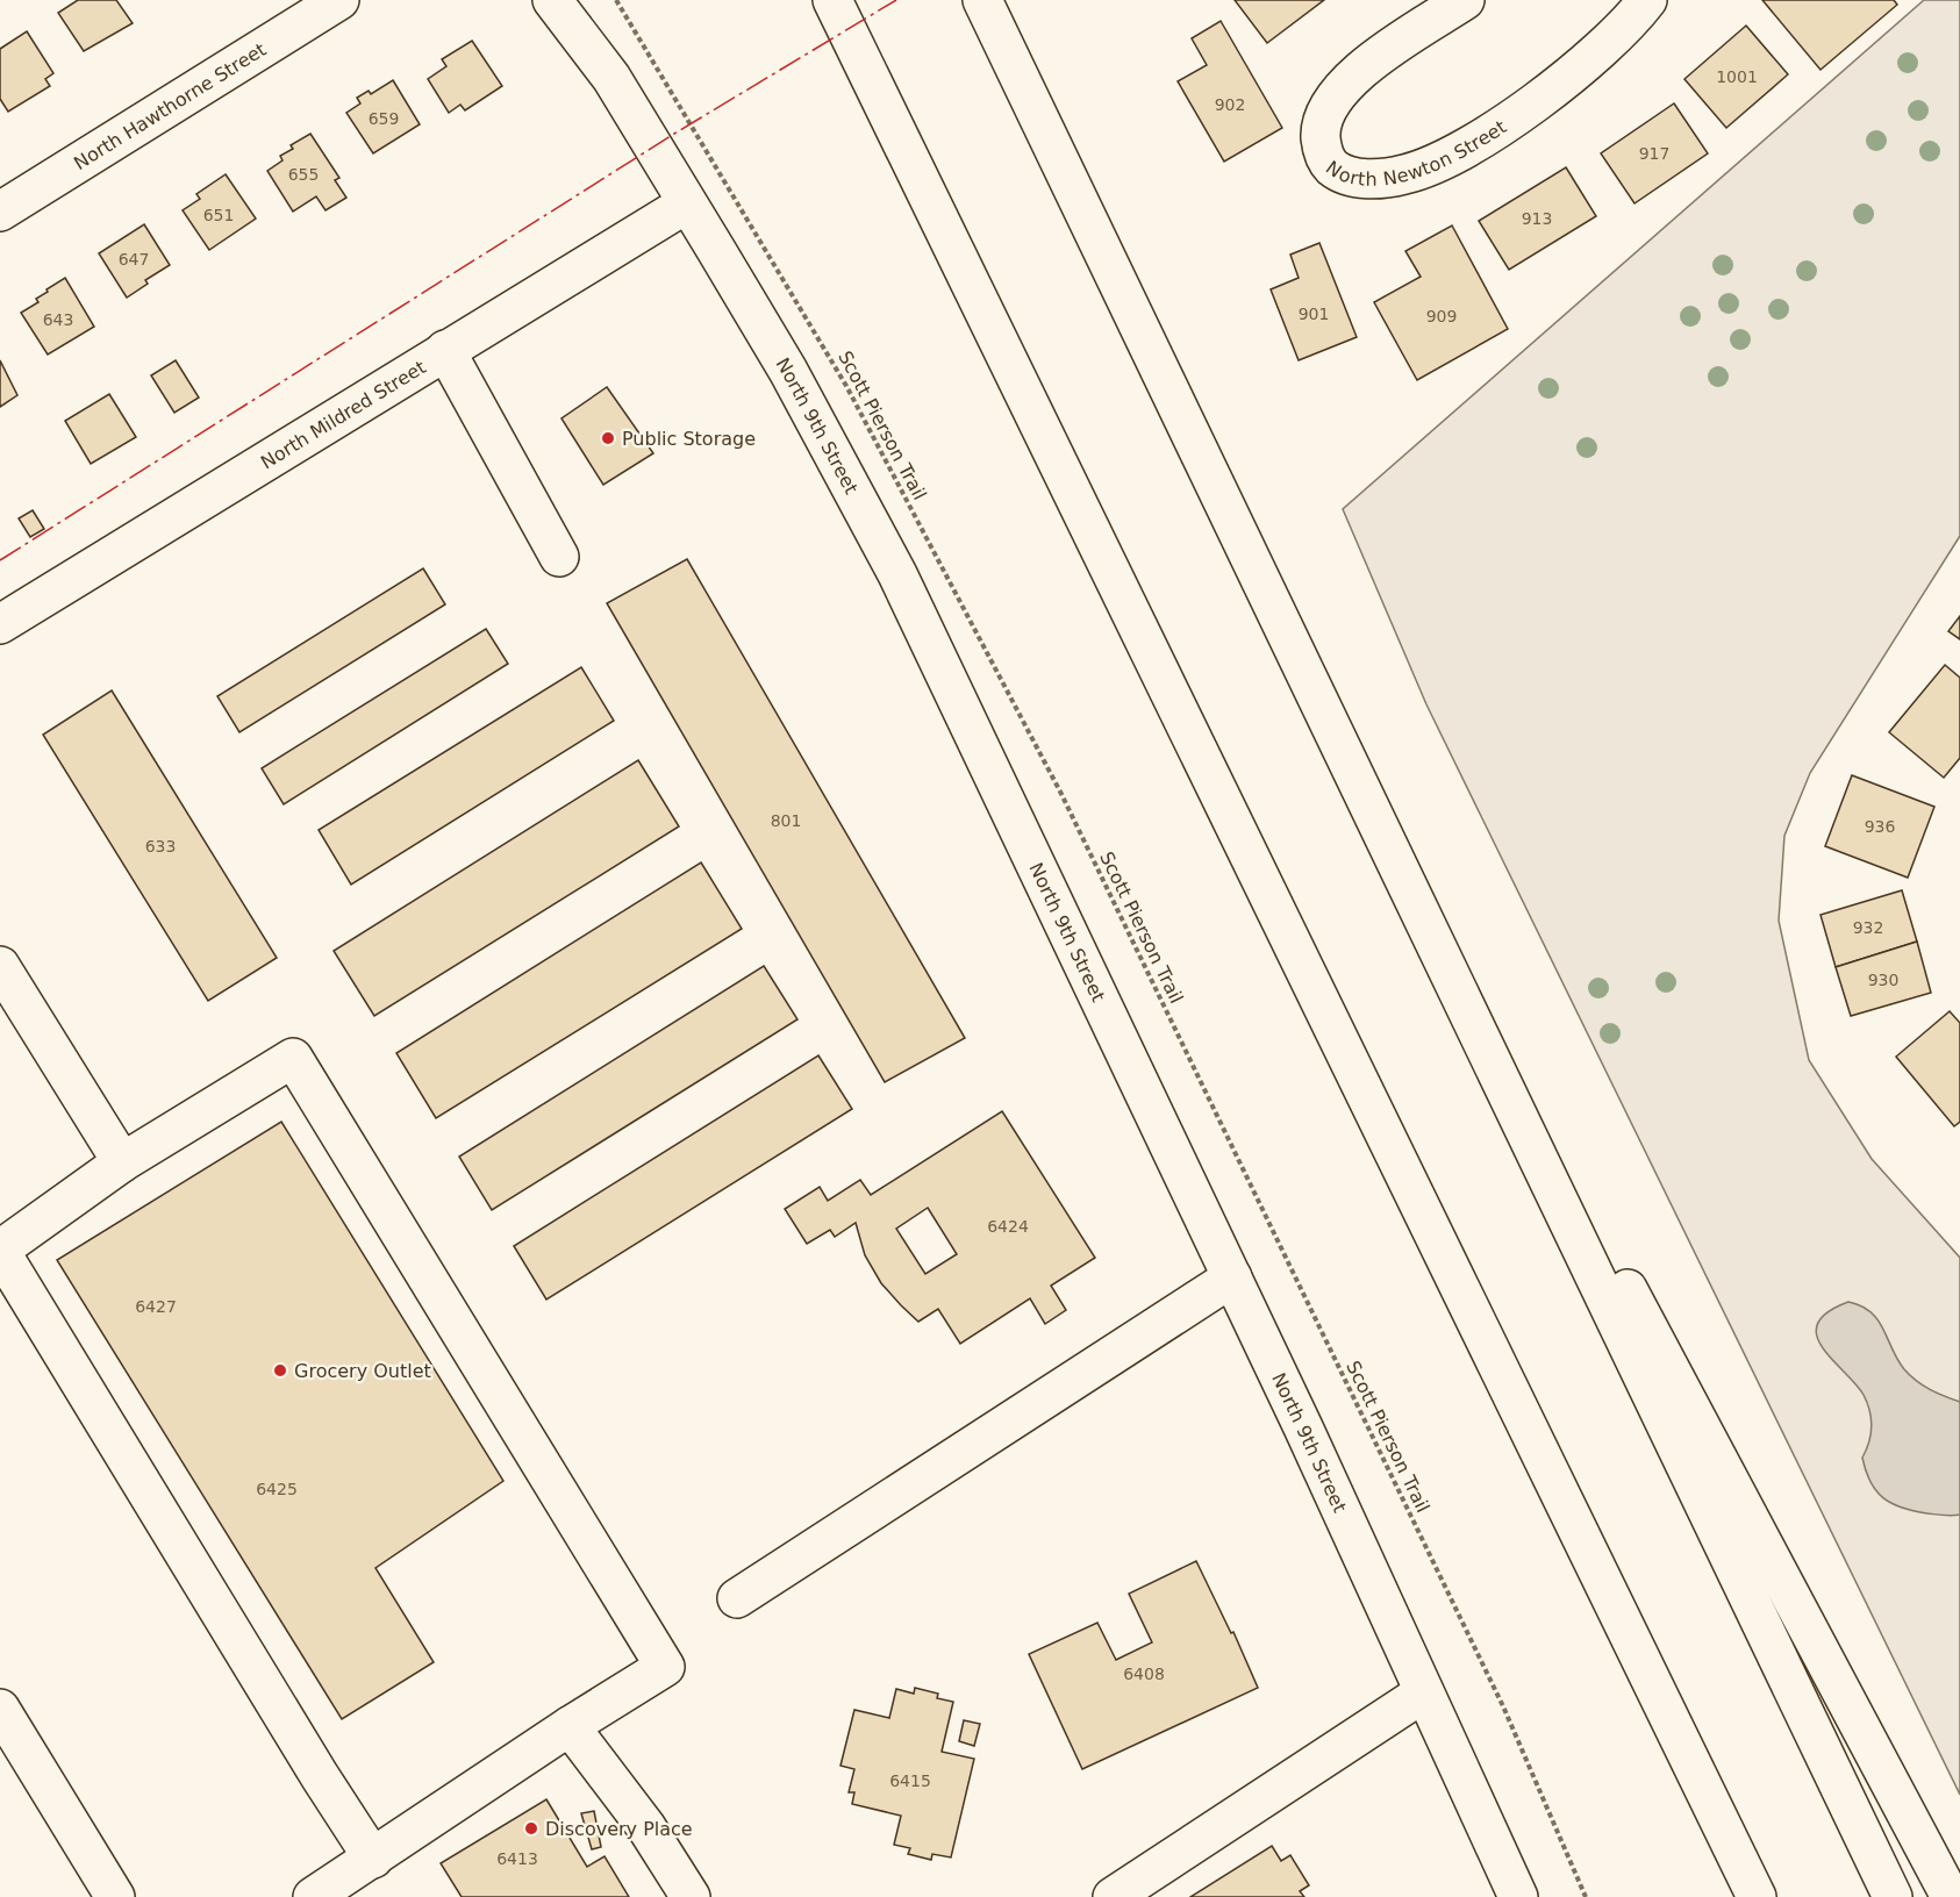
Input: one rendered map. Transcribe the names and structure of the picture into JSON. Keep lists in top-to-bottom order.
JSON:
{
  "streets": {
    "main road": [
      "North Hawthorne Street",
      "North Newton Street",
      "North Mildred Street",
      "North 9th Street"
    ],
    "path": ["Scott Pierson Trail"]
  },
  "crossings": [
    ["North Mildred Street", "North 9th Street"]
  ],
  "places": ["Public Storage", "Grocery Outlet", "Discovery Place"],
  "house_numbers": [
    "1001",
    "902",
    "659",
    "917",
    "655",
    "651",
    "913",
    "647",
    "901",
    "909",
    "643",
    "801",
    "936",
    "633",
    "932",
    "930",
    "6424",
    "6427",
    "6425",
    "6408",
    "6415",
    "6413"
  ]
}
